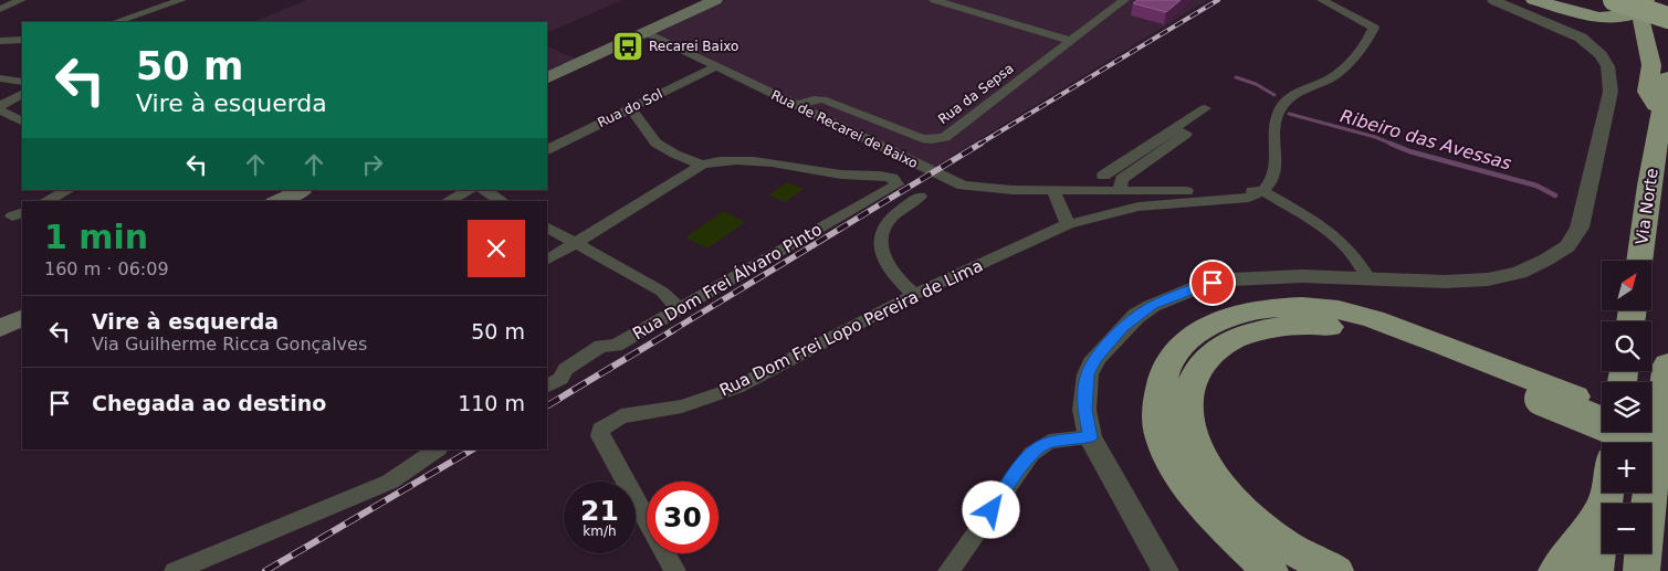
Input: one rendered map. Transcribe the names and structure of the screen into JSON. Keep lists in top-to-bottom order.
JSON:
{
  "streets": {
    "highway": ["Via Norte"],
    "street": [
      "Rua da Sepsa",
      "Rua do Sol",
      "Rua de Recarei de Baixo",
      "Rua Dom Frei Álvaro Pinto",
      "Rua Dom Frei Lopo Pereira de Lima"
    ]
  },
  "crossings": [
    ["Rua da Sepsa", "Rua de Recarei de Baixo"],
    ["Rua do Sol", "Rua de Recarei de Baixo"]
  ],
  "water": ["Ribeiro das Avessas"],
  "places": {
    "bus stop": ["Recarei Baixo"]
  },
  "north": "top right",
  "page": {
    "turn": ["50 m", "Vire à esquerda"],
    "heading": ["1 min", "160 m · 06:09"],
    "map_buttons": ["+", "−"],
    "list": [
      {
        "name": "Vire à esquerda",
        "note": "Via Guilherme Ricca Gonçalves",
        "value": "50 m"
      },
      {
        "name": "Chegada ao destino",
        "value": "110 m"
      }
    ],
    "speed": "21 km/h",
    "limit": "30"
  }
}
